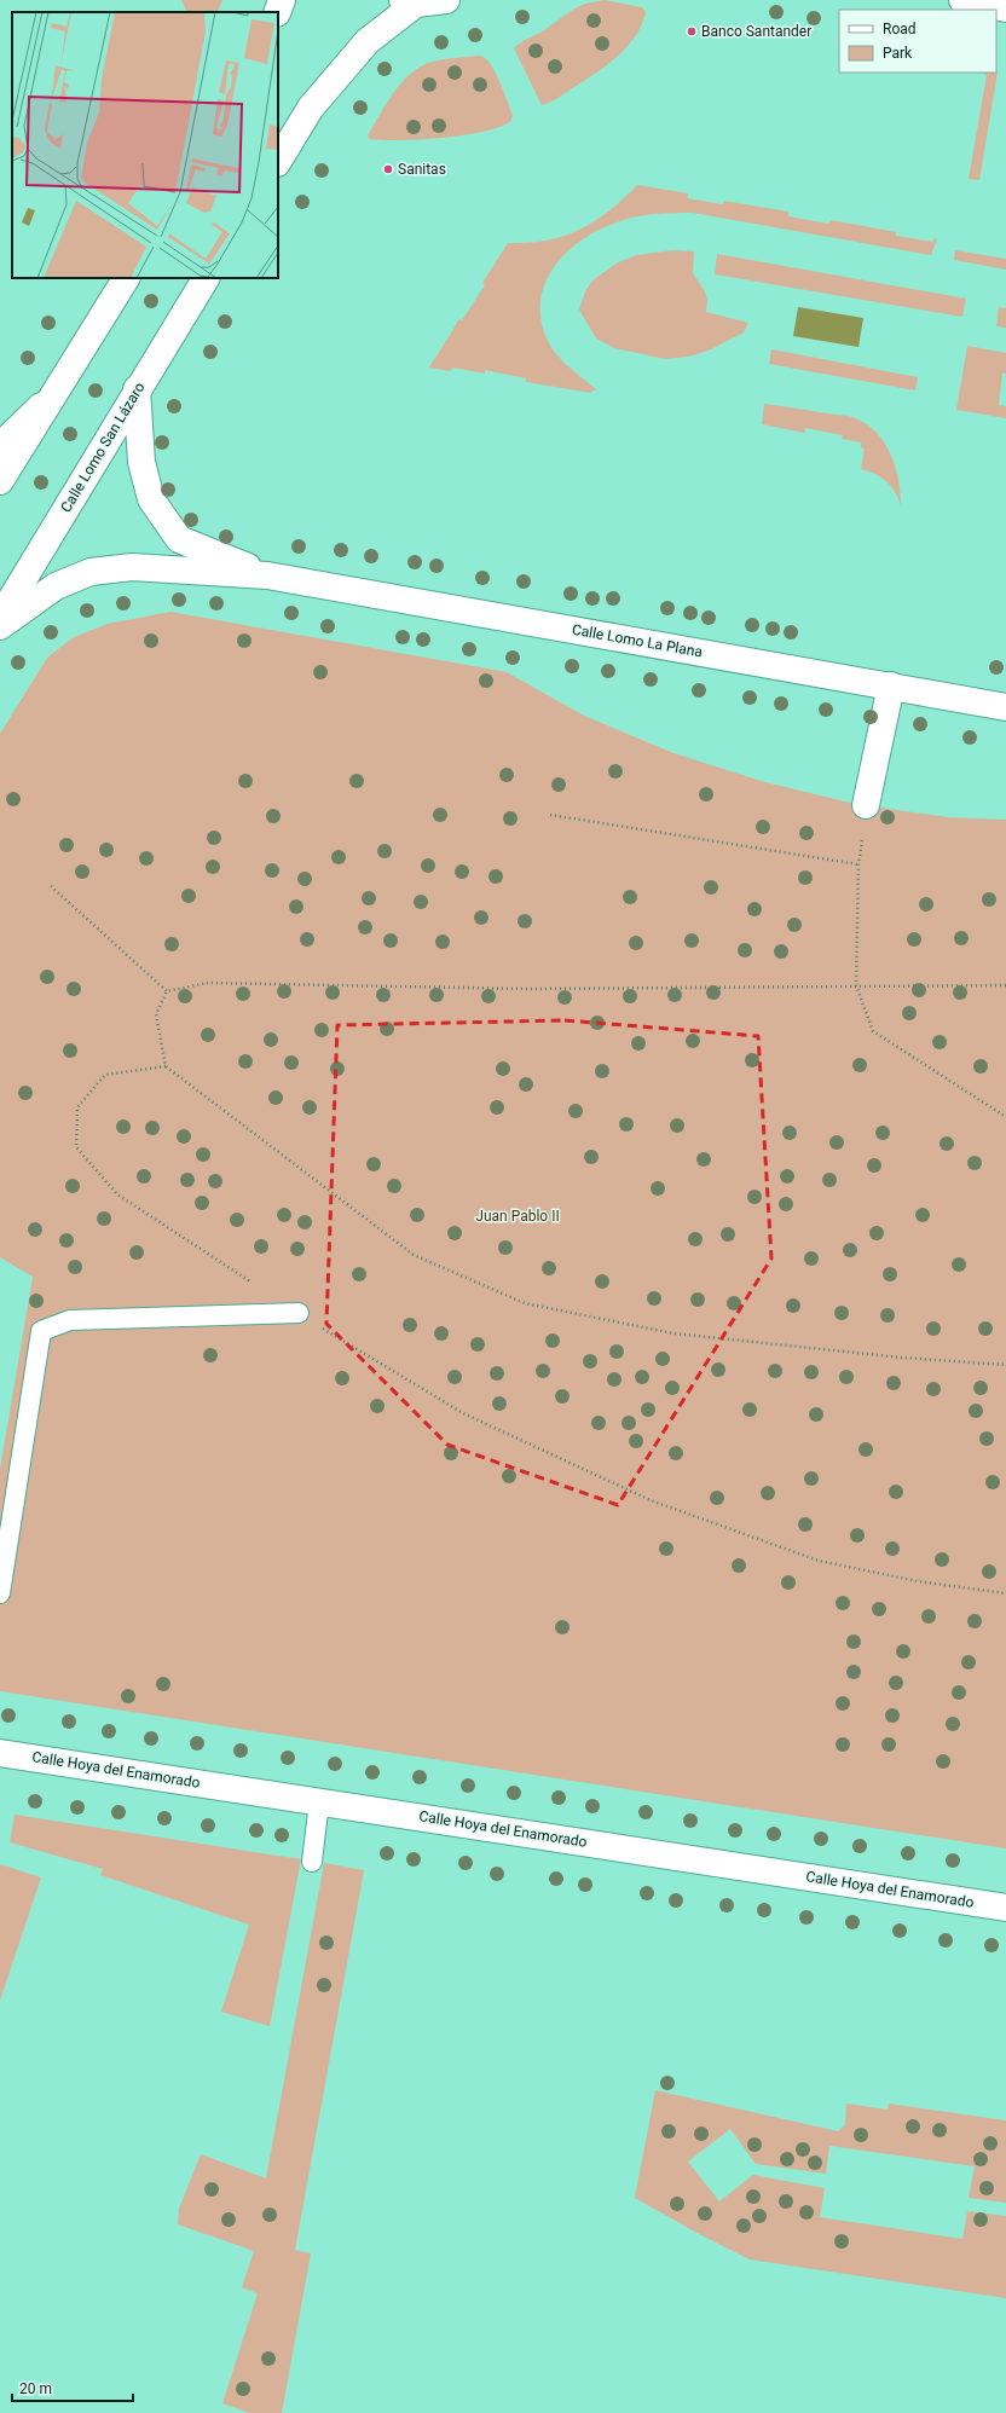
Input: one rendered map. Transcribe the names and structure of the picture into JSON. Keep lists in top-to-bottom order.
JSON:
{
  "streets": {
    "street": ["Calle Lomo San Lázaro", "Calle Lomo La Plana", "Calle Hoya del Enamorado"]
  },
  "crossings": [
    ["Calle Lomo San Lázaro", "Calle Lomo La Plana"]
  ],
  "parks": ["Juan Pablo II"],
  "places": ["Banco Santander", "Sanitas"],
  "legend": ["Road", "Park"],
  "scale_bar": "20 m"
}
